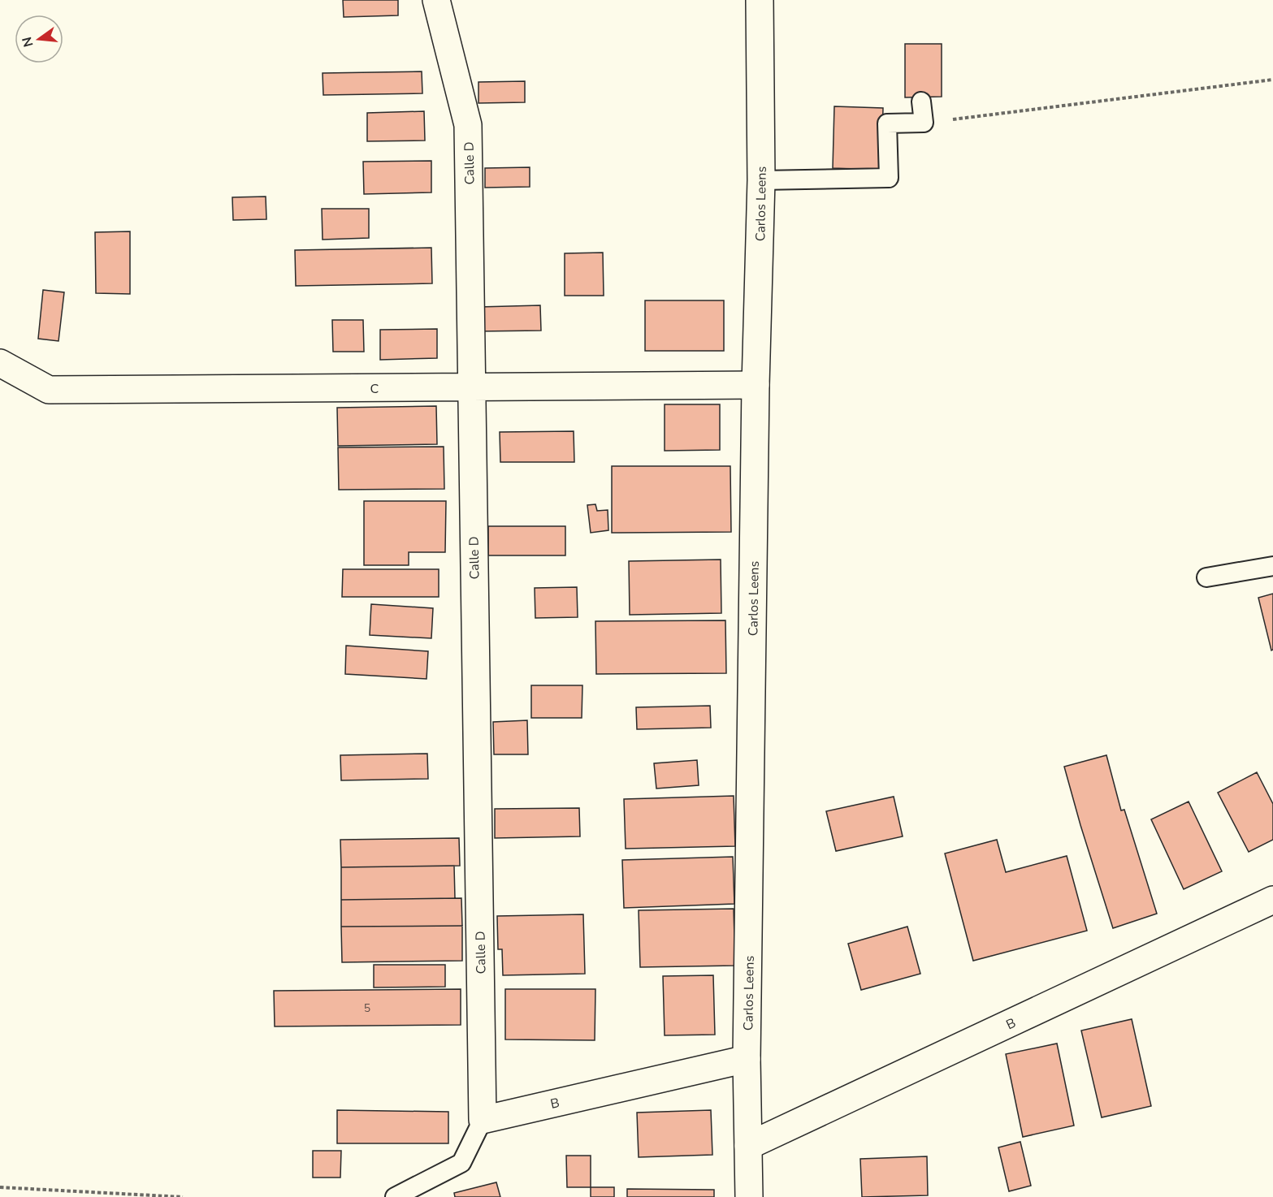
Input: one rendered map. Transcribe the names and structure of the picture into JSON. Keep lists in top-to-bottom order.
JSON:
{
  "streets": {
    "street": [
      "Calle D",
      "Carlos Leens",
      "C",
      "B"
    ]
  },
  "crossings": [
    ["Calle D", "C"],
    ["Calle D", "B"],
    ["Carlos Leens", "C"],
    ["Carlos Leens", "B"]
  ],
  "house_numbers": ["5"],
  "north": "left"
}
